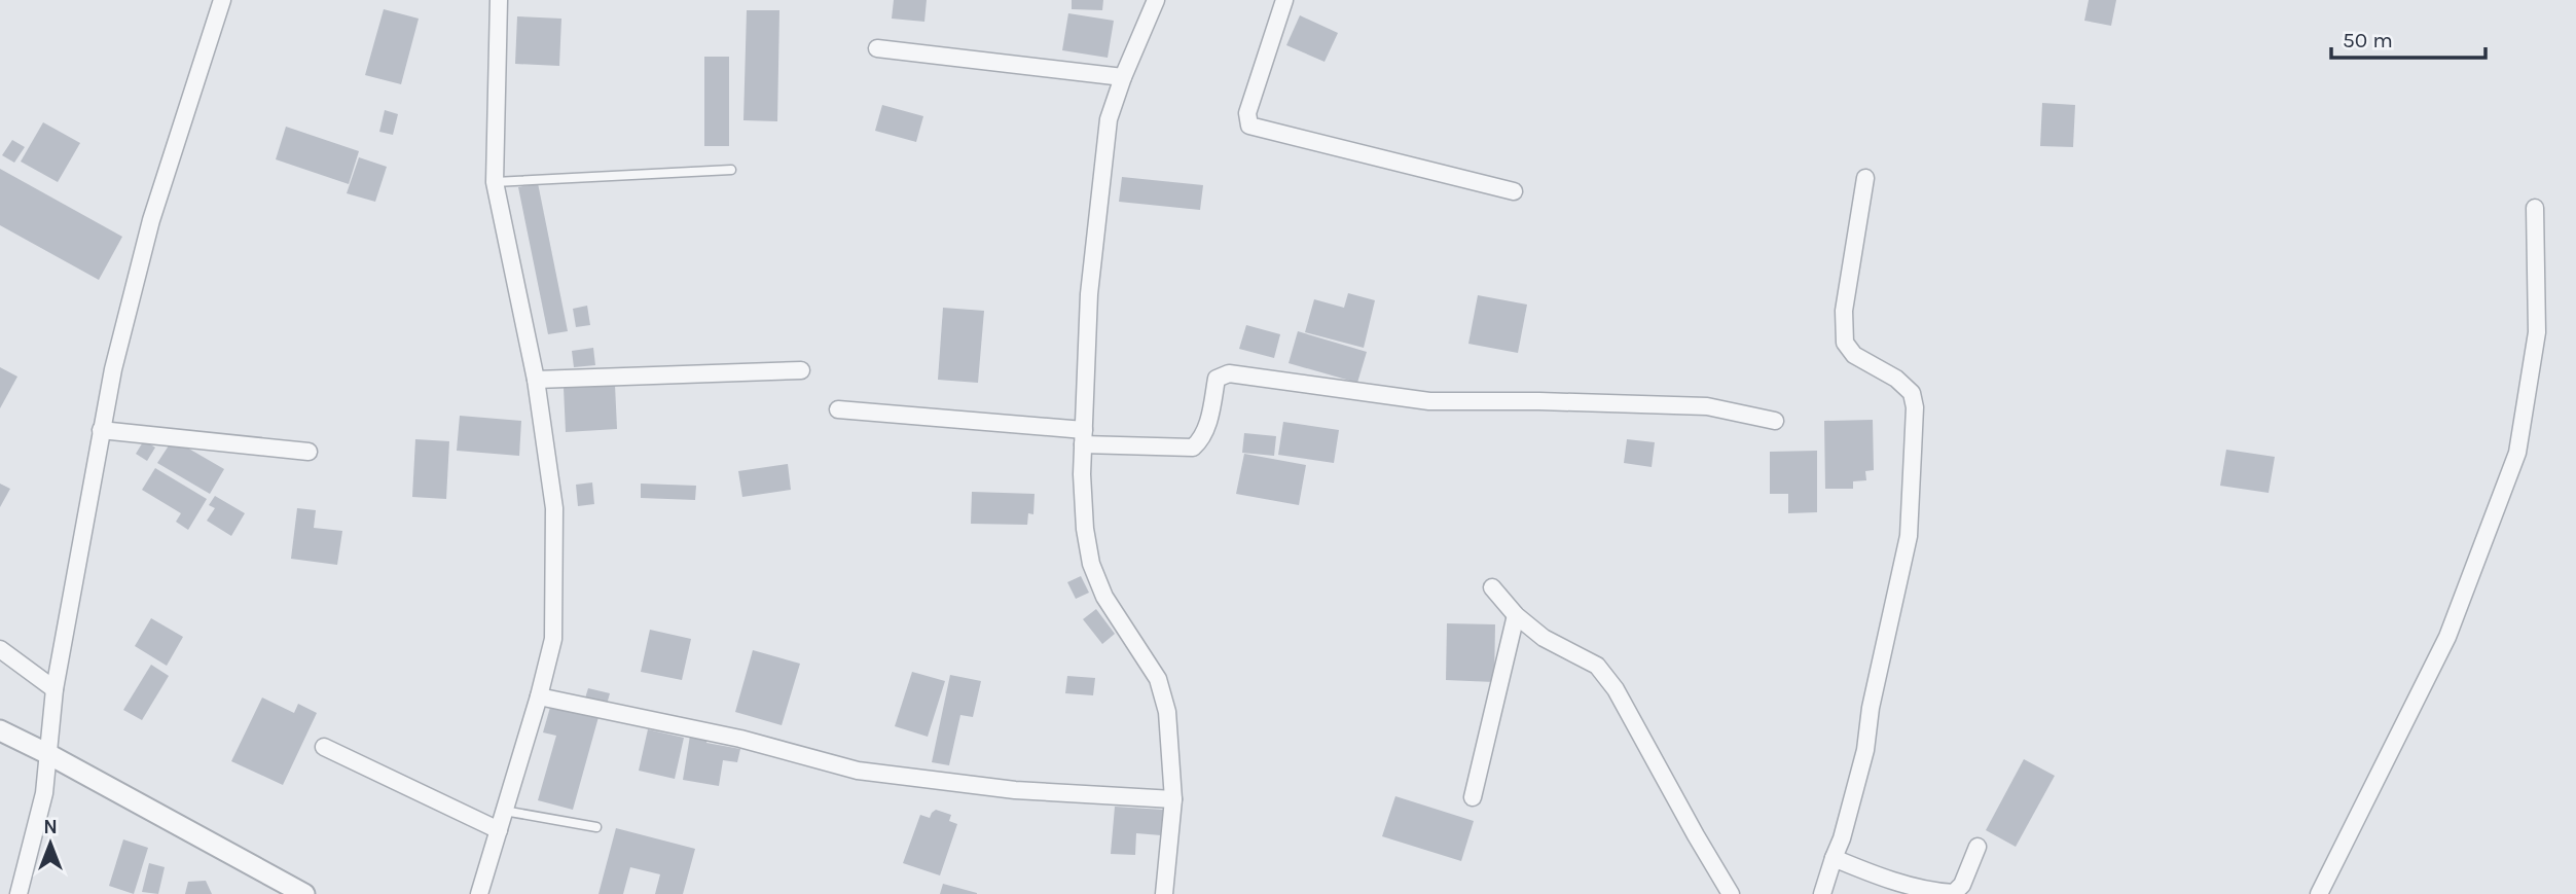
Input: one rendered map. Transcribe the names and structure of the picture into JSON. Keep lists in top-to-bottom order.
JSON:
{
  "scale_bar": "50 m",
  "north": "top"
}
